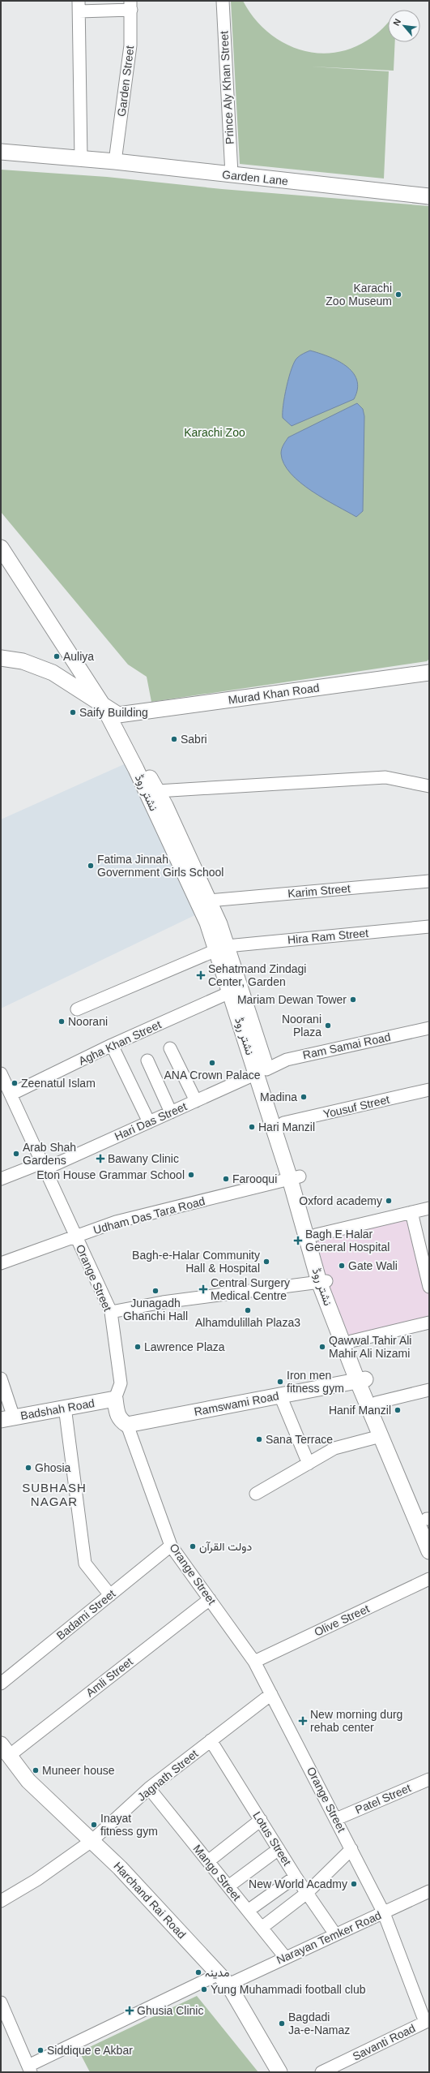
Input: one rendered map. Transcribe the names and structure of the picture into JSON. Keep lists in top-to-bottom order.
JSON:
{
  "streets": {
    "main road": [
      "Garden Lane",
      "Murad Khan Road",
      "نشتر روڈ",
      "Orange Street",
      "Ramswami Road",
      "Badshah Road",
      "Harchand Rai Road"
    ],
    "street": [
      "Garden Street",
      "Prince Aly Khan Street",
      "Karim Street",
      "Hira Ram Street",
      "Agha Khan Street",
      "Ram Samai Road",
      "Yousuf Street",
      "Hari Das Street",
      "Udham Das Tara Road",
      "Badami Street",
      "Olive Street",
      "Amli Street",
      "Jagnath Street",
      "Patel Street",
      "Lotus Street",
      "Mango Street",
      "Narayan Temker Road",
      "Savanti Road"
    ]
  },
  "crossings": [
    ["Garden Street", "Garden Lane"],
    ["Prince Aly Khan Street", "Garden Lane"],
    ["Murad Khan Road", "نشتر روڈ"],
    ["نشتر روڈ", "Karim Street"],
    ["نشتر روڈ", "Hira Ram Street"],
    ["نشتر روڈ", "Agha Khan Street"],
    ["نشتر روڈ", "Ram Samai Road"],
    ["نشتر روڈ", "Yousuf Street"],
    ["نشتر روڈ", "Hari Das Street"],
    ["نشتر روڈ", "Udham Das Tara Road"],
    ["نشتر روڈ", "Ramswami Road"],
    ["Agha Khan Street", "Orange Street"],
    ["Ram Samai Road", "Hari Das Street"],
    ["Hari Das Street", "Orange Street"],
    ["Udham Das Tara Road", "Orange Street"],
    ["Orange Street", "Ramswami Road"],
    ["Orange Street", "Badshah Road"],
    ["Orange Street", "Badami Street"],
    ["Orange Street", "Olive Street"],
    ["Orange Street", "Amli Street"],
    ["Orange Street", "Jagnath Street"],
    ["Orange Street", "Patel Street"],
    ["Orange Street", "Narayan Temker Road"],
    ["Orange Street", "Savanti Road"],
    ["Amli Street", "Harchand Rai Road"],
    ["Jagnath Street", "Lotus Street"],
    ["Jagnath Street", "Mango Street"],
    ["Jagnath Street", "Harchand Rai Road"],
    ["Lotus Street", "Narayan Temker Road"],
    ["Mango Street", "Narayan Temker Road"],
    ["Harchand Rai Road", "Narayan Temker Road"]
  ],
  "districts": ["SUBHASH NAGAR"],
  "parks": ["Karachi Zoo"],
  "places": {
    "other": [
      "Karachi Zoo Museum",
      "Auliya",
      "Saify Building",
      "Sabri",
      "Fatima Jinnah Government Girls School",
      "Mariam Dewan Tower",
      "Noorani",
      "Noorani Plaza",
      "ANA Crown Palace",
      "Zeenatul Islam",
      "Madina",
      "Hari Manzil",
      "Arab Shah Gardens",
      "Eton House Grammar School",
      "Farooqui",
      "Oxford academy",
      "Bagh-e-Halar Community Hall & Hospital",
      "Gate Wali",
      "Junagadh Ghanchi Hall",
      "Alhamdulillah Plaza3",
      "Lawrence Plaza",
      "Qawwal Tahir Ali Mahir Ali Nizami",
      "Iron men fitness gym",
      "Hanif Manzil",
      "Sana Terrace",
      "Ghosia",
      "دولت القرآن",
      "Muneer house",
      "Inayat fitness gym",
      "New World Acadmy",
      "مدینہ",
      "Yung Muhammadi football club",
      "Bagdadi Ja-e-Namaz",
      "Siddique e Akbar"
    ],
    "health": [
      "Sehatmand Zindagi Center, Garden",
      "Bawany Clinic",
      "Bagh E Halar General Hospital",
      "Central Surgery Medical Centre",
      "New morning durg rehab center",
      "Ghusia Clinic"
    ]
  },
  "north": "top left"
}
